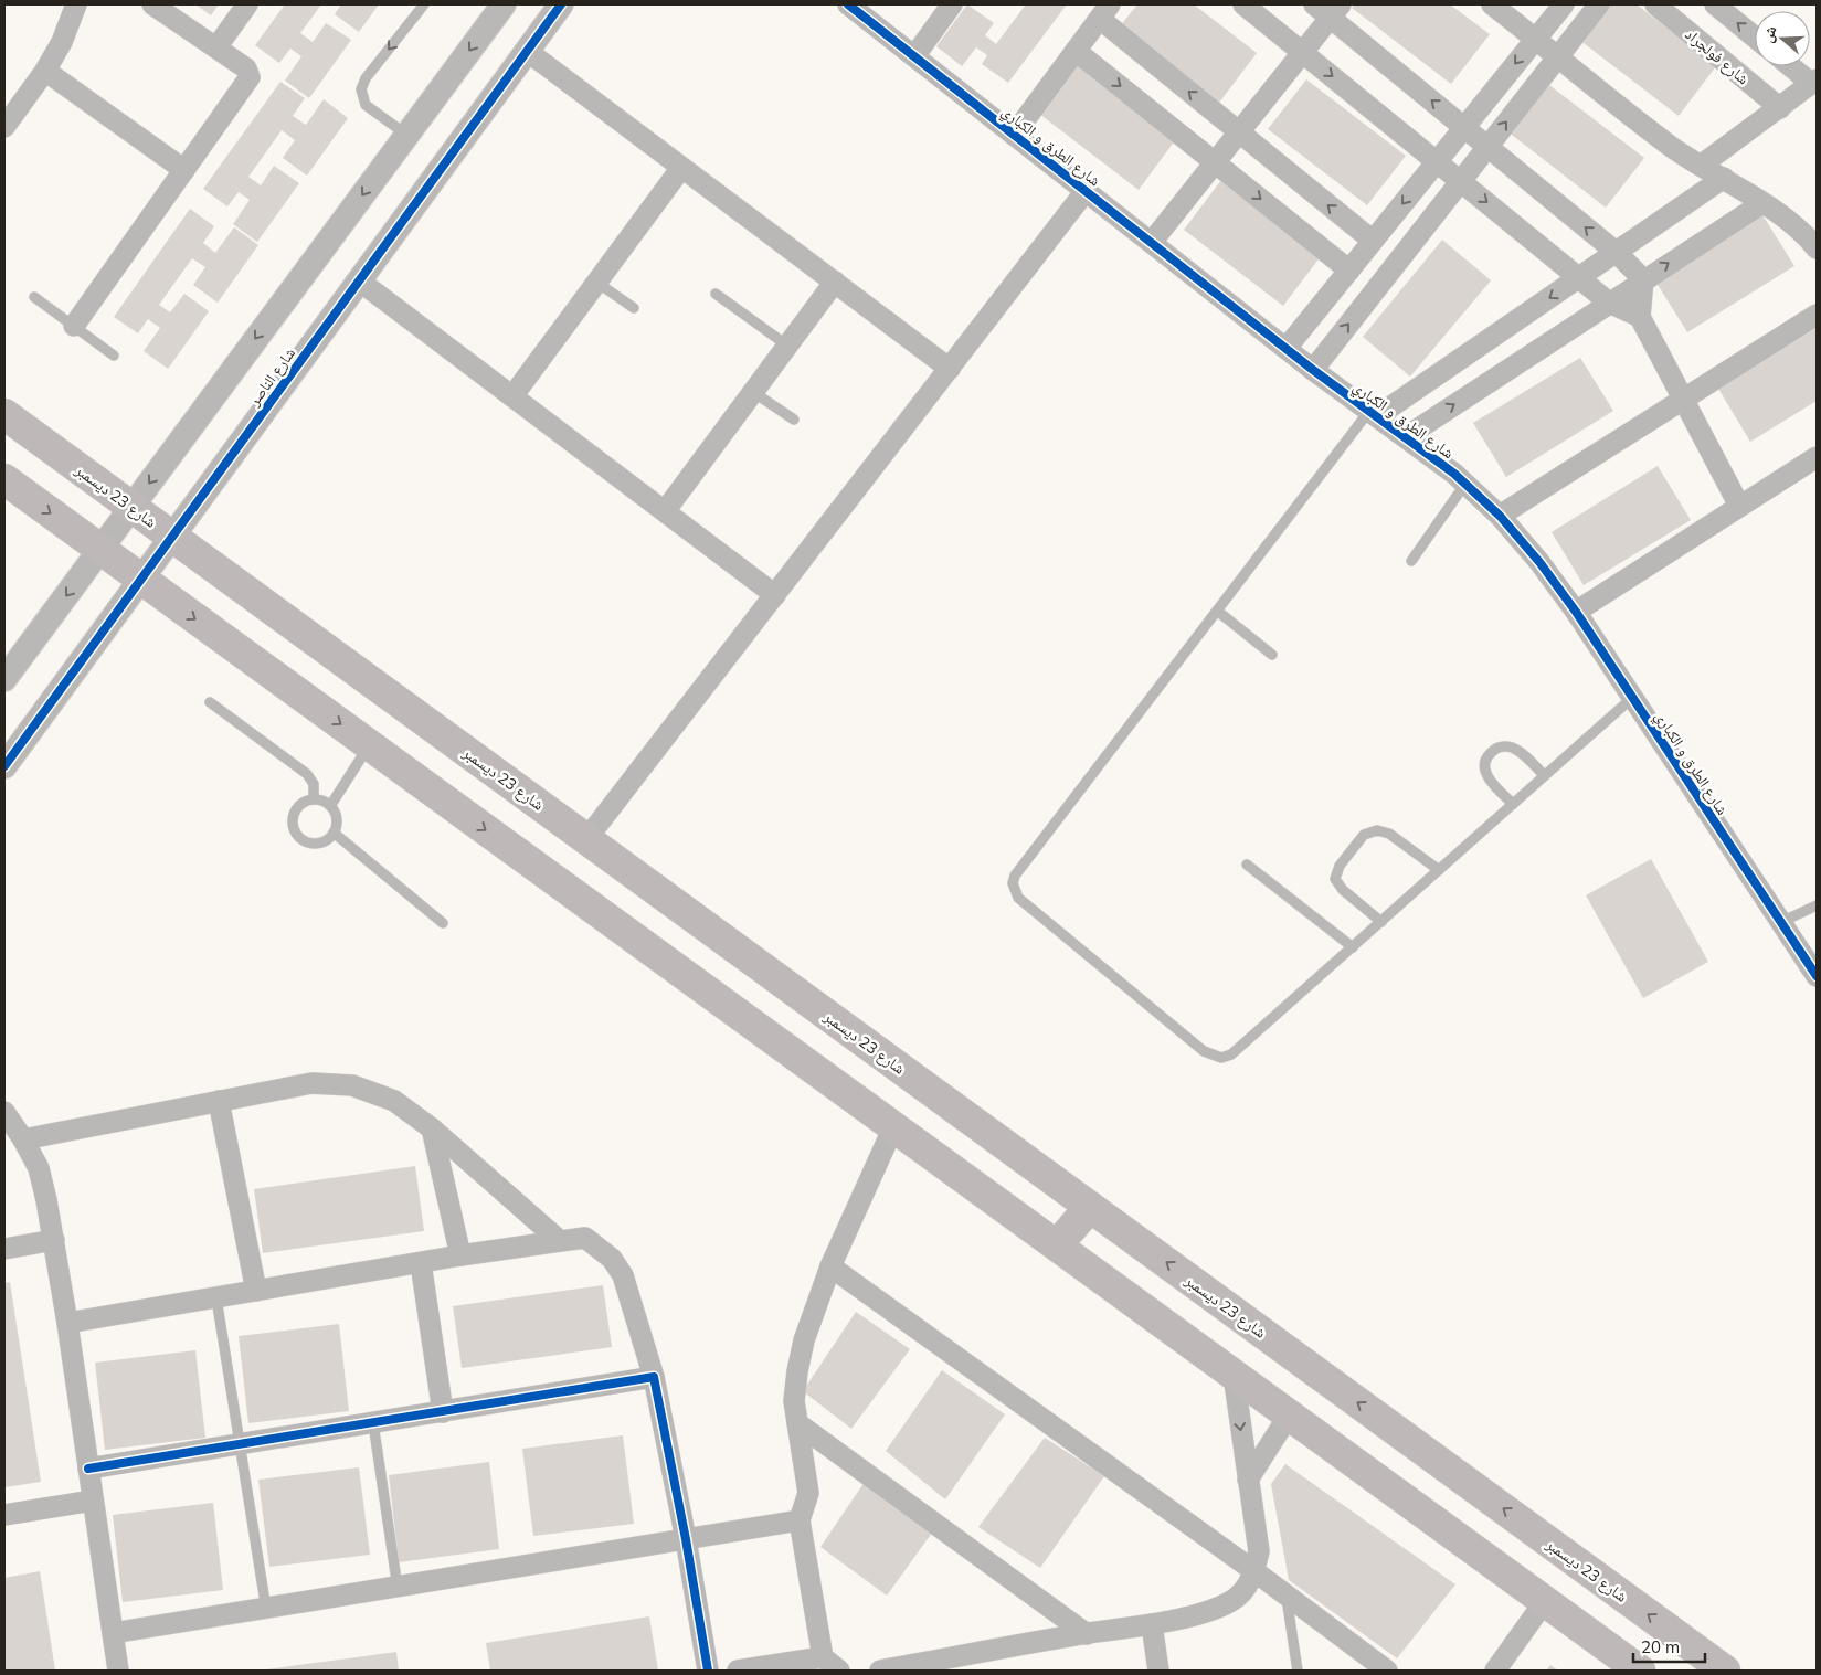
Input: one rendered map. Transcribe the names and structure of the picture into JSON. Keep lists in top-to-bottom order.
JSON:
{
  "streets": {
    "main road": ["شارع 23 ديسمبر"],
    "street": ["شارع فولجراد", "شارع الطرق و الكباري", "شارع الناصر"]
  },
  "crossings": [
    ["شارع الناصر", "شارع 23 ديسمبر"]
  ],
  "scale_bar": "20 m",
  "north": "left"
}
